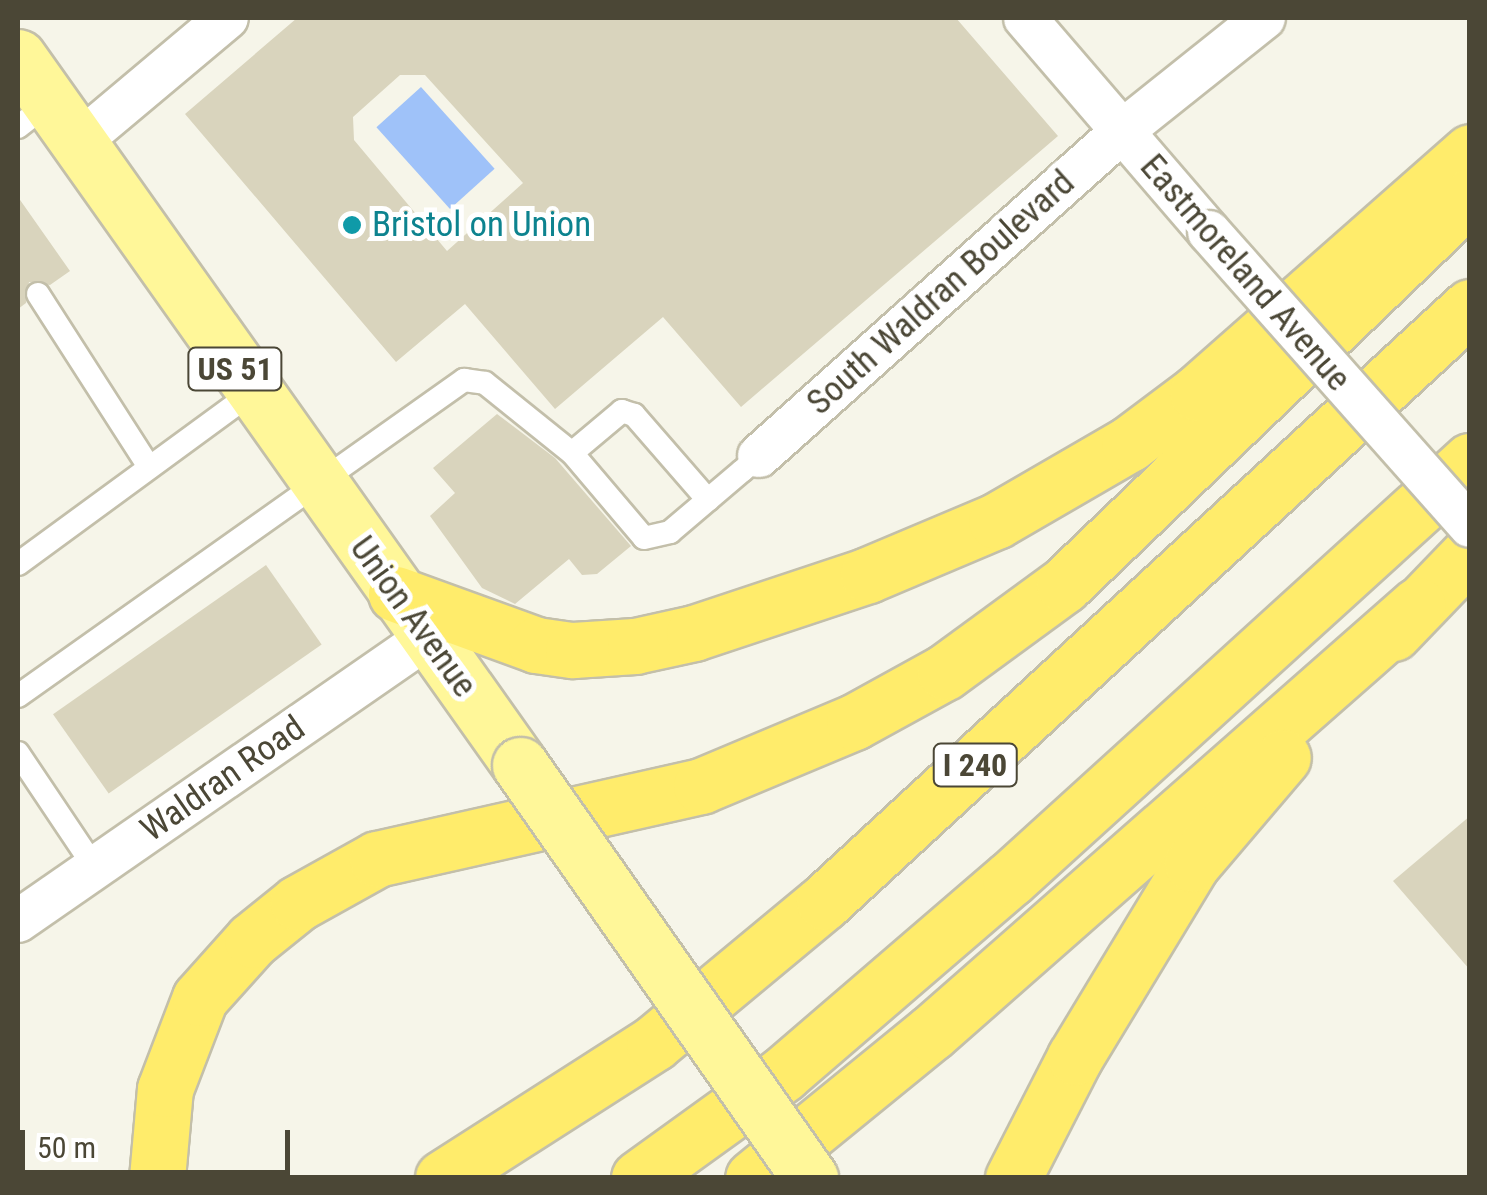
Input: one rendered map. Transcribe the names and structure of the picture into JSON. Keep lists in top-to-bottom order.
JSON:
{
  "streets": {
    "highway": ["I 240"],
    "main road": ["US 51", "Union Avenue"],
    "street": ["Eastmoreland Avenue", "South Waldran Boulevard", "Waldran Road"]
  },
  "crossings": [
    ["Eastmoreland Avenue", "South Waldran Boulevard"],
    ["Union Avenue", "Waldran Road"]
  ],
  "places": ["Bristol on Union"],
  "scale_bar": "50 m"
}
